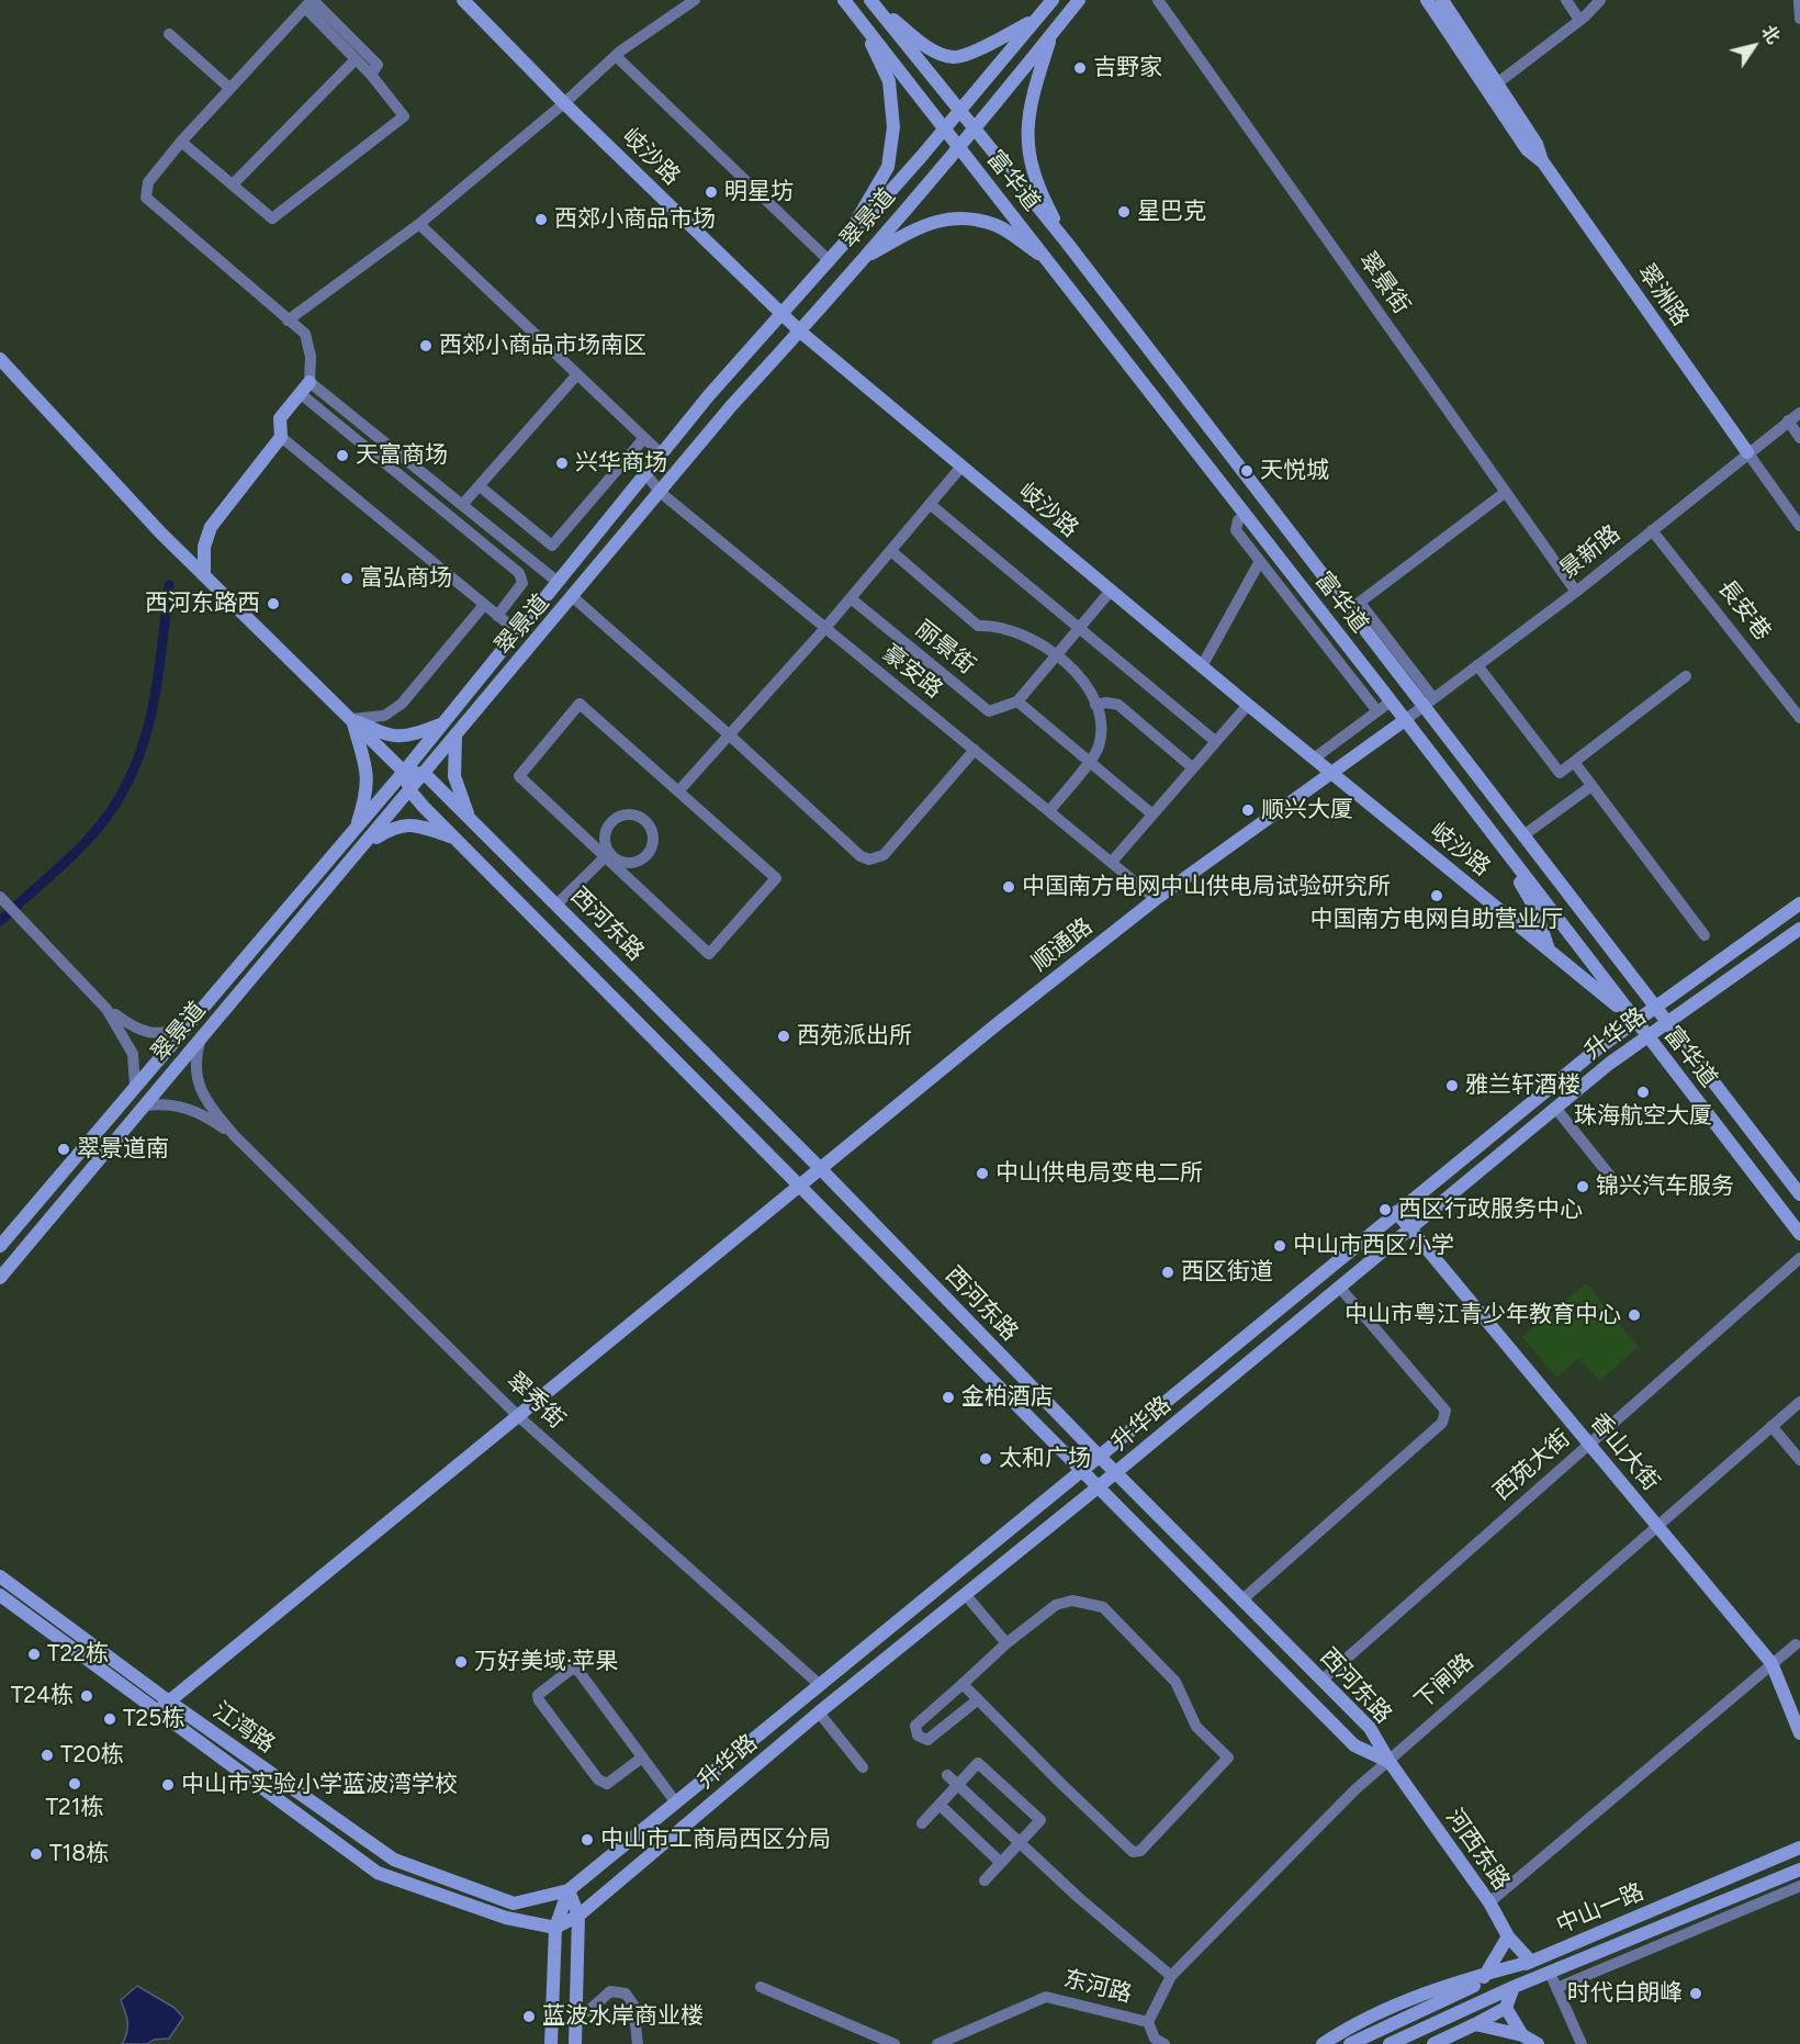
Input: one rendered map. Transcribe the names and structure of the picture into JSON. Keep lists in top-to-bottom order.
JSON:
{
  "streets": {
    "street": [
      "岐沙路",
      "富华道",
      "翠景道",
      "翠景街",
      "翠洲路",
      "景新路",
      "長安巷",
      "丽景街",
      "豪安路",
      "西河东路",
      "顺通路",
      "升华路",
      "翠秀街",
      "香山大街",
      "西苑大街",
      "下闸路",
      "江湾路",
      "河西东路",
      "中山一路",
      "东河路"
    ]
  },
  "crossings": [
    ["岐沙路", "富华道"],
    ["岐沙路", "翠景道"],
    ["岐沙路", "顺通路"],
    ["岐沙路", "升华路"],
    ["富华道", "翠景道"],
    ["富华道", "景新路"],
    ["富华道", "顺通路"],
    ["富华道", "升华路"],
    ["翠景道", "豪安路"],
    ["翠景道", "西河东路"],
    ["翠景街", "景新路"],
    ["翠洲路", "景新路"],
    ["景新路", "長安巷"],
    ["景新路", "顺通路"],
    ["豪安路", "顺通路"],
    ["西河东路", "顺通路"],
    ["西河东路", "升华路"],
    ["西河东路", "西苑大街"],
    ["西河东路", "下闸路"],
    ["西河东路", "河西东路"],
    ["顺通路", "翠秀街"],
    ["顺通路", "江湾路"],
    ["升华路", "翠秀街"],
    ["升华路", "香山大街"],
    ["升华路", "江湾路"],
    ["香山大街", "西苑大街"],
    ["香山大街", "下闸路"],
    ["下闸路", "河西东路"],
    ["下闸路", "东河路"],
    ["河西东路", "中山一路"]
  ],
  "places": [
    "吉野家",
    "明星坊",
    "星巴克",
    "西郊小商品市场",
    "西郊小商品市场南区",
    "天富商场",
    "兴华商场",
    "天悦城",
    "富弘商场",
    "西河东路西",
    "顺兴大厦",
    "中国南方电网中山供电局试验研究所",
    "中国南方电网自助营业厅",
    "西苑派出所",
    "雅兰轩酒楼",
    "珠海航空大厦",
    "翠景道南",
    "中山供电局变电二所",
    "锦兴汽车服务",
    "西区行政服务中心",
    "中山市西区小学",
    "西区街道",
    "中山市粤江青少年教育中心",
    "金柏酒店",
    "太和广场",
    "T22栋",
    "万好美域·苹果",
    "T24栋",
    "T25栋",
    "T20栋",
    "T21栋",
    "中山市实验小学蓝波湾学校",
    "中山市工商局西区分局",
    "T18栋",
    "时代白朗峰",
    "蓝波水岸商业楼"
  ],
  "north": "top right"
}
